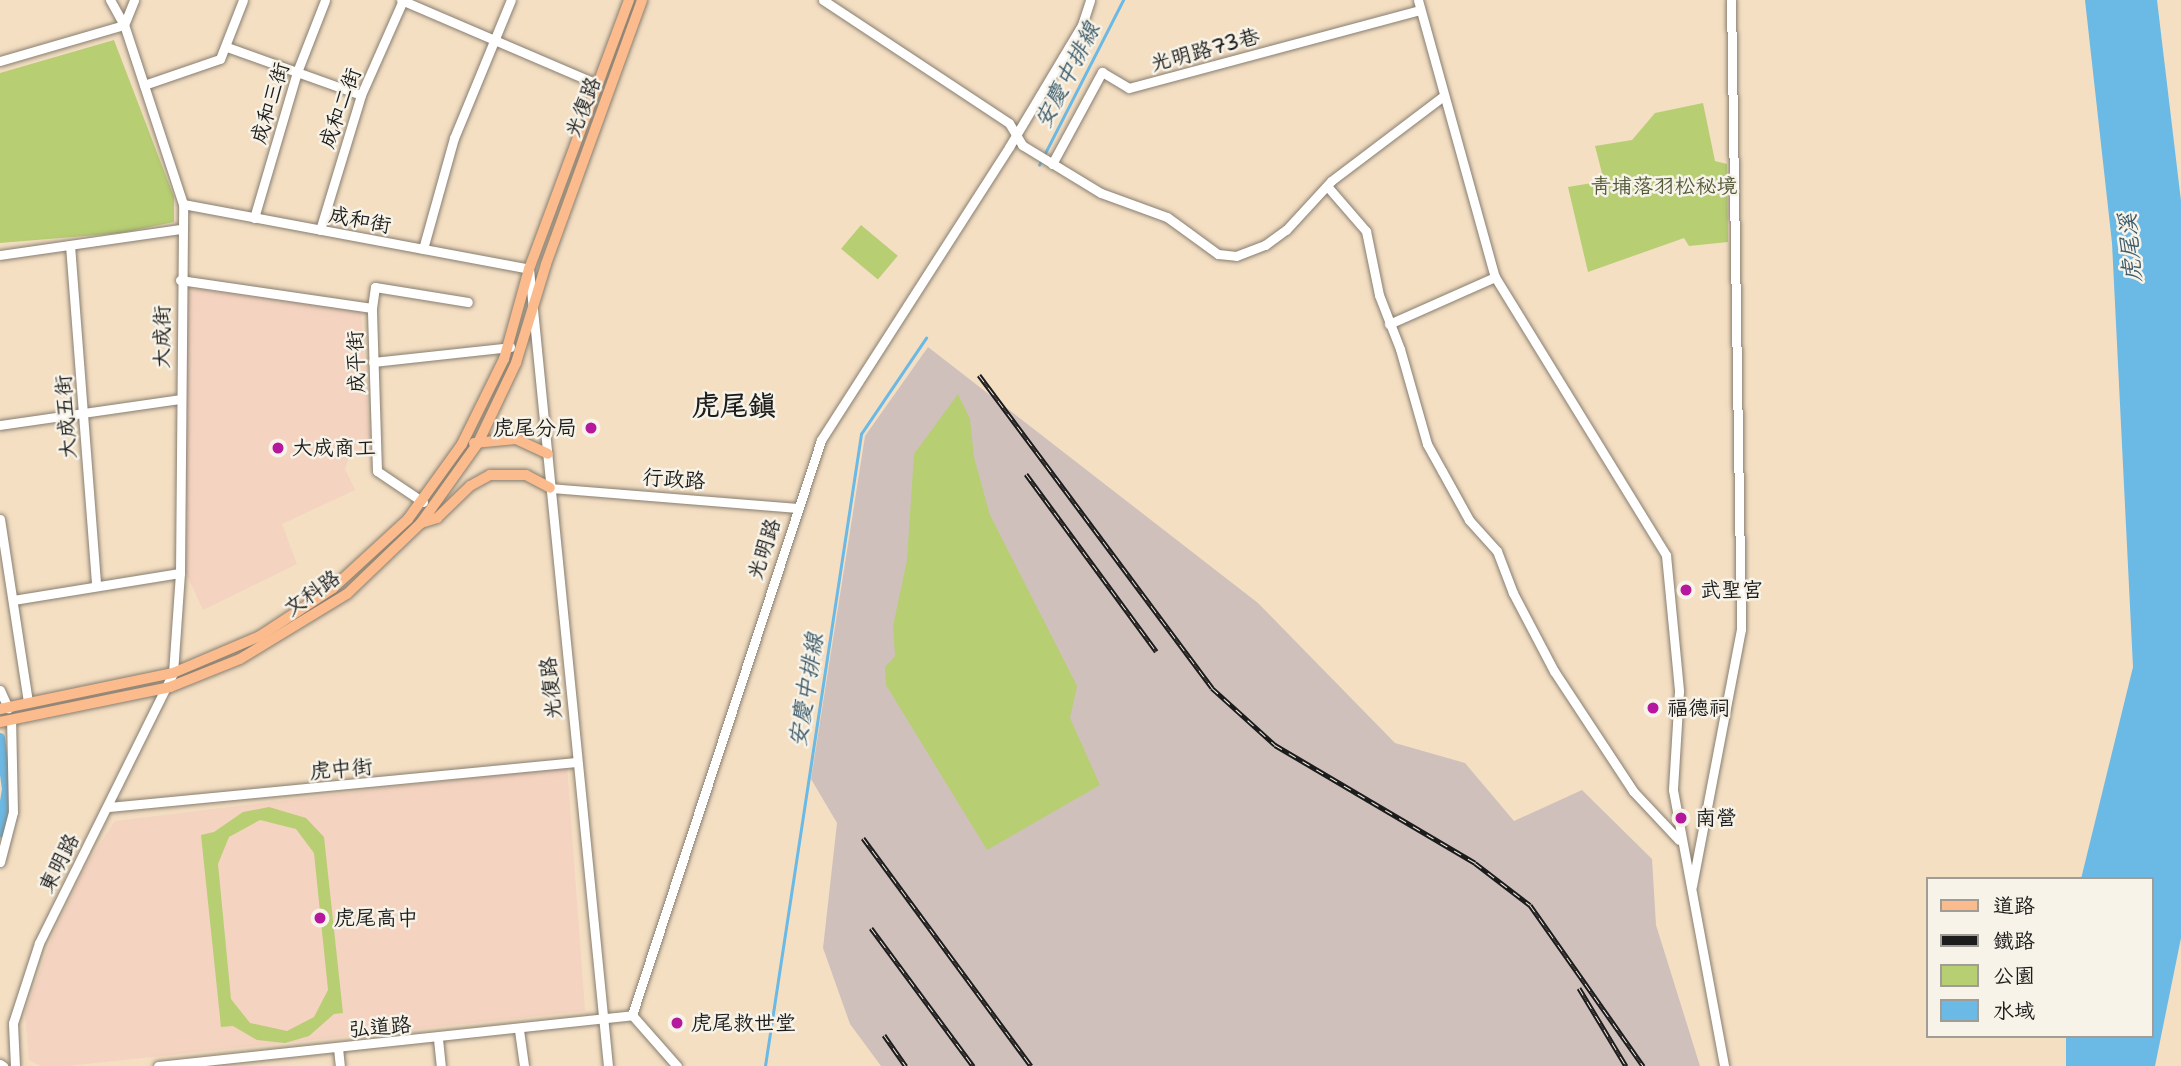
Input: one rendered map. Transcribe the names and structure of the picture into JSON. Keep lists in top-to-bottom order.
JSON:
{
  "streets": {
    "main road": ["光復路", "文科路"],
    "street": [
      "光明路73巷",
      "成和三街",
      "成和二街",
      "成和街",
      "大成街",
      "成平街",
      "大成五街",
      "行政路",
      "光明路",
      "虎中街",
      "東明路",
      "弘道路"
    ]
  },
  "crossings": [
    ["成和三街", "成和街"],
    ["光復路", "成和街"],
    ["光復路", "行政路"],
    ["光復路", "文科路"],
    ["光復路", "虎中街"],
    ["光復路", "弘道路"],
    ["成和二街", "成和街"],
    ["成和街", "大成街"],
    ["成和街", "文科路"],
    ["大成街", "成平街"],
    ["大成街", "文科路"],
    ["大成街", "東明路"],
    ["成平街", "文科路"],
    ["行政路", "光明路"],
    ["光明路", "弘道路"],
    ["文科路", "東明路"],
    ["虎中街", "東明路"]
  ],
  "districts": ["虎尾鎮"],
  "water": ["安慶中排線", "虎尾溪"],
  "parks": ["青埔落羽松秘境"],
  "places": [
    "虎尾分局",
    "大成商工",
    "武聖宮",
    "福德祠",
    "南營",
    "虎尾高中",
    "虎尾救世堂"
  ],
  "legend": [
    "道路",
    "鐵路",
    "公園",
    "水域"
  ]
}
